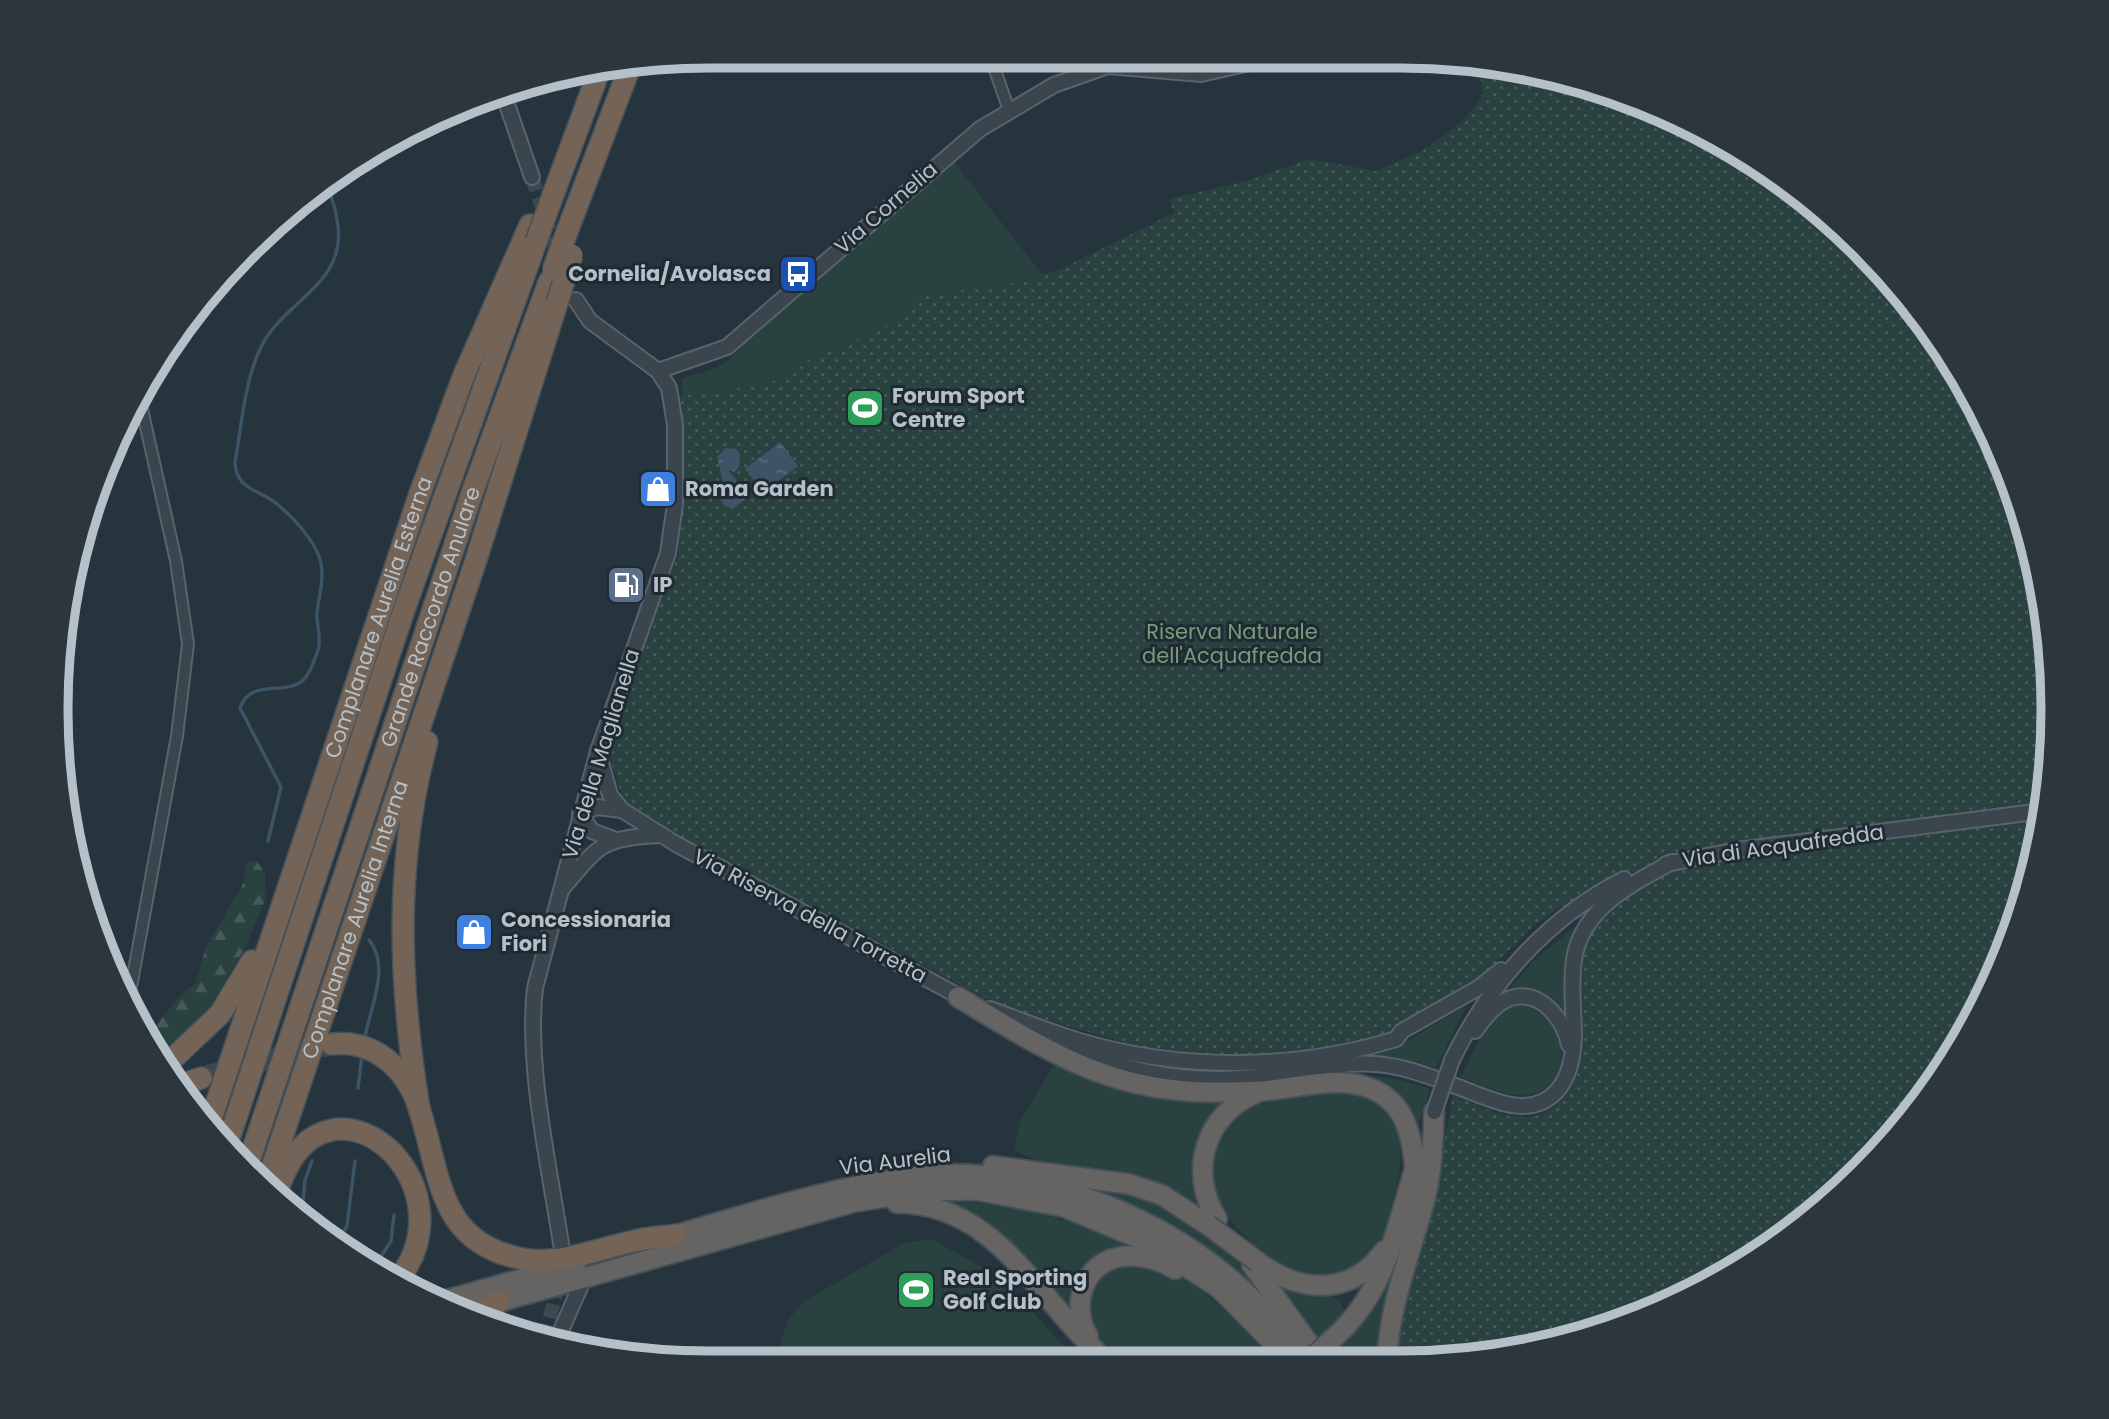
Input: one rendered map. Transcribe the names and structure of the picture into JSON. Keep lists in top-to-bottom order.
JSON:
{
  "streets": {
    "highway": [
      "Complanare Aurelia Esterna",
      "Grande Raccordo Anulare",
      "Complanare Aurelia Interna",
      "Via Aurelia"
    ],
    "street": [
      "Via Cornelia",
      "Via della Maglianella",
      "Via di Acquafredda",
      "Via Riserva della Torretta"
    ]
  },
  "crossings": [
    ["Via Cornelia", "Via della Maglianella"],
    ["Complanare Aurelia Esterna", "Grande Raccordo Anulare"],
    ["Grande Raccordo Anulare", "Complanare Aurelia Interna"]
  ],
  "parks": ["Riserva Naturale dell'Acquafredda"],
  "places": {
    "bus stop": ["Cornelia/Avolasca"],
    "sports": ["Forum Sport Centre", "Real Sporting Golf Club"],
    "shop": ["Roma Garden", "Concessionaria Fiori"],
    "fuel station": ["IP"]
  }
}
